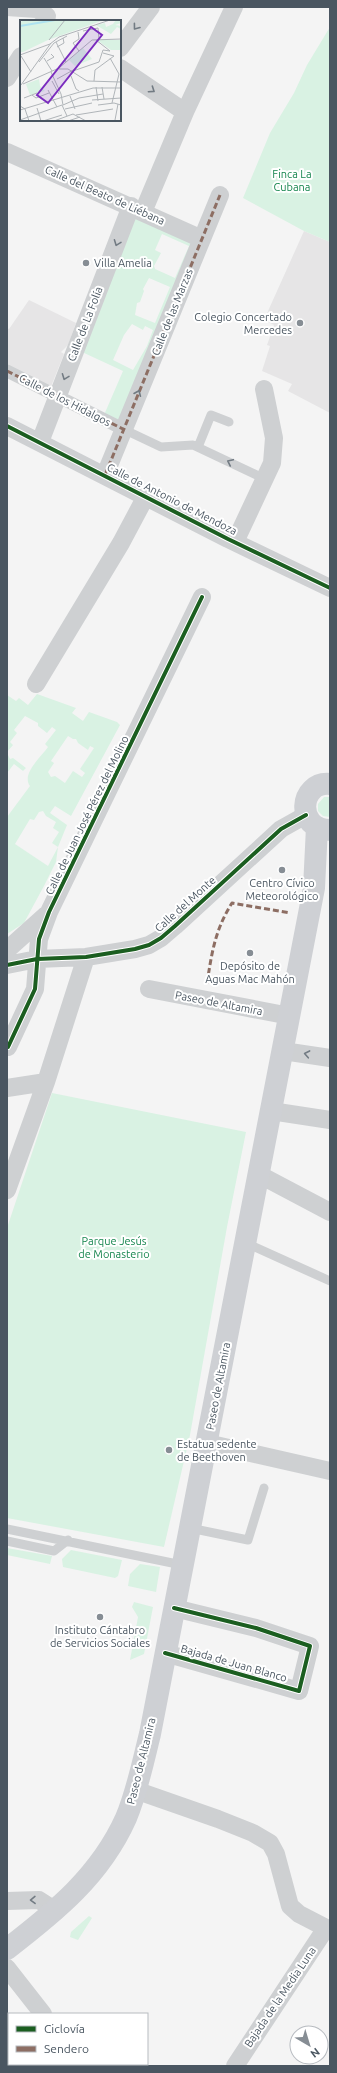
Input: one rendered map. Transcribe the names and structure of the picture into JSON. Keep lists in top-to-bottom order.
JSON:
{
  "streets": {
    "main road": ["Paseo de Altamira"],
    "street": [
      "Calle del Beato de Liébana",
      "Calle de las Marzas",
      "Calle de La Folía",
      "Calle de los Hidalgos",
      "Calle de Antonio de Mendoza",
      "Calle de Juan José Pérez del Molino",
      "Calle del Monte",
      "Bajada de Juan Blanco",
      "Bajada de la Media Luna"
    ]
  },
  "crossings": [
    ["Calle del Beato de Liébana", "Calle de las Marzas"],
    ["Calle del Beato de Liébana", "Calle de La Folía"],
    ["Calle de las Marzas", "Calle de los Hidalgos"],
    ["Calle de las Marzas", "Calle de Antonio de Mendoza"],
    ["Calle de La Folía", "Calle de los Hidalgos"],
    ["Calle de La Folía", "Calle de Antonio de Mendoza"],
    ["Calle de Juan José Pérez del Molino", "Calle del Monte"],
    ["Calle del Monte", "Paseo de Altamira"],
    ["Paseo de Altamira", "Bajada de Juan Blanco"],
    ["Paseo de Altamira", "Bajada de la Media Luna"]
  ],
  "one_way": ["Calle de las Marzas", "Calle de La Folía"],
  "parks": ["Finca La Cubana", "Parque Jesús de Monasterio"],
  "places": [
    "Villa Amelia",
    "Colegio Concertado Mercedes",
    "Centro Cívico Meteorológico",
    "Depósito de Aguas Mac Mahón",
    "Estatua sedente de Beethoven",
    "Instituto Cántabro de Servicios Sociales"
  ],
  "legend": ["Ciclovía", "Sendero"],
  "north": "bottom right"
}
